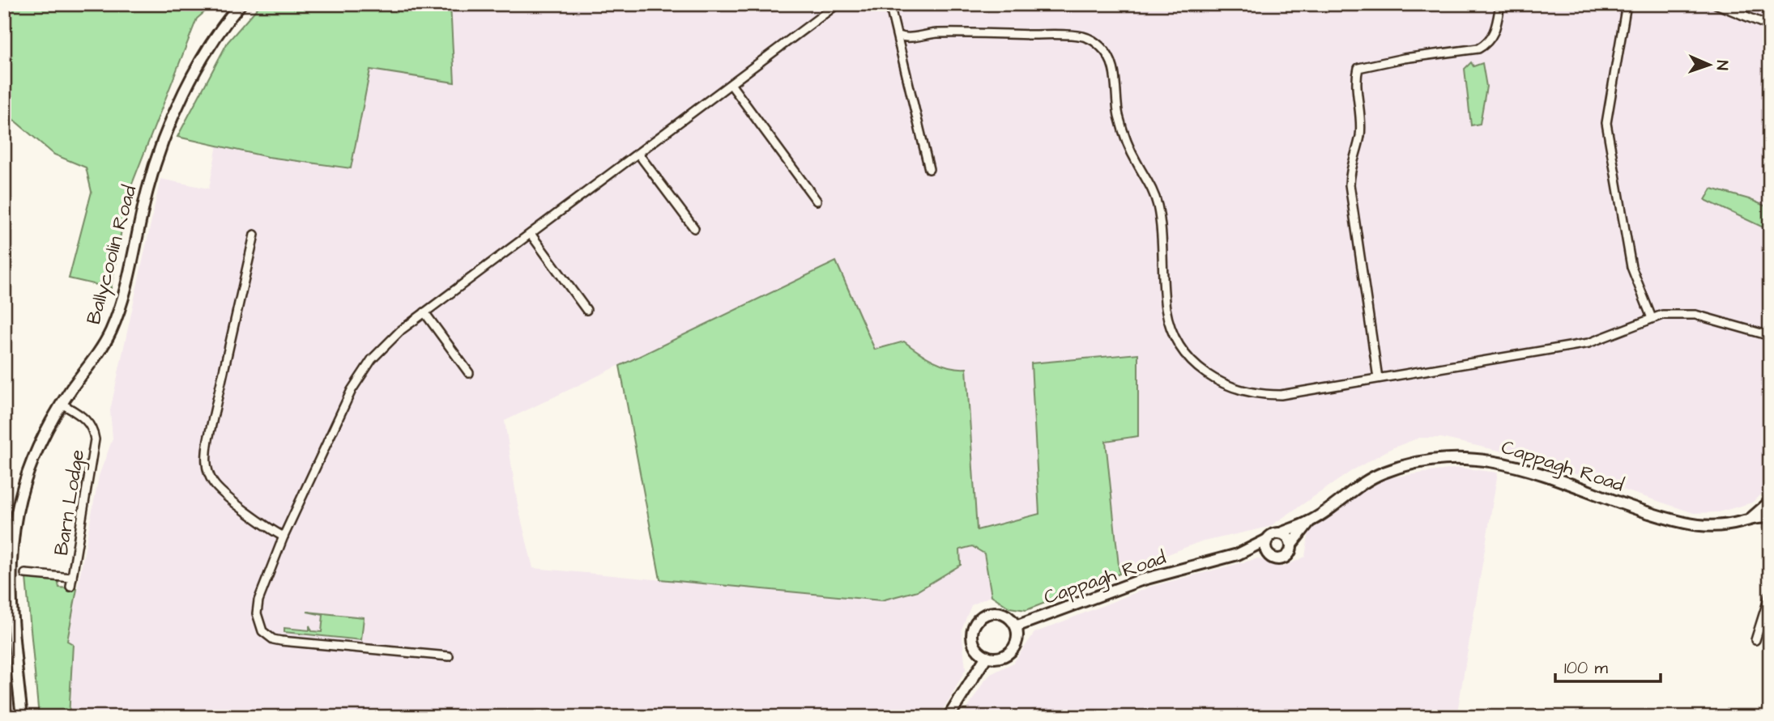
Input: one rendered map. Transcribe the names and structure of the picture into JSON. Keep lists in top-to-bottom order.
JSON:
{
  "streets": {
    "street": ["Ballycoolin Road", "Cappagh Road", "Barn Lodge"]
  },
  "crossings": [
    ["Ballycoolin Road", "Barn Lodge"]
  ],
  "scale_bar": "100 m",
  "north": "right"
}
